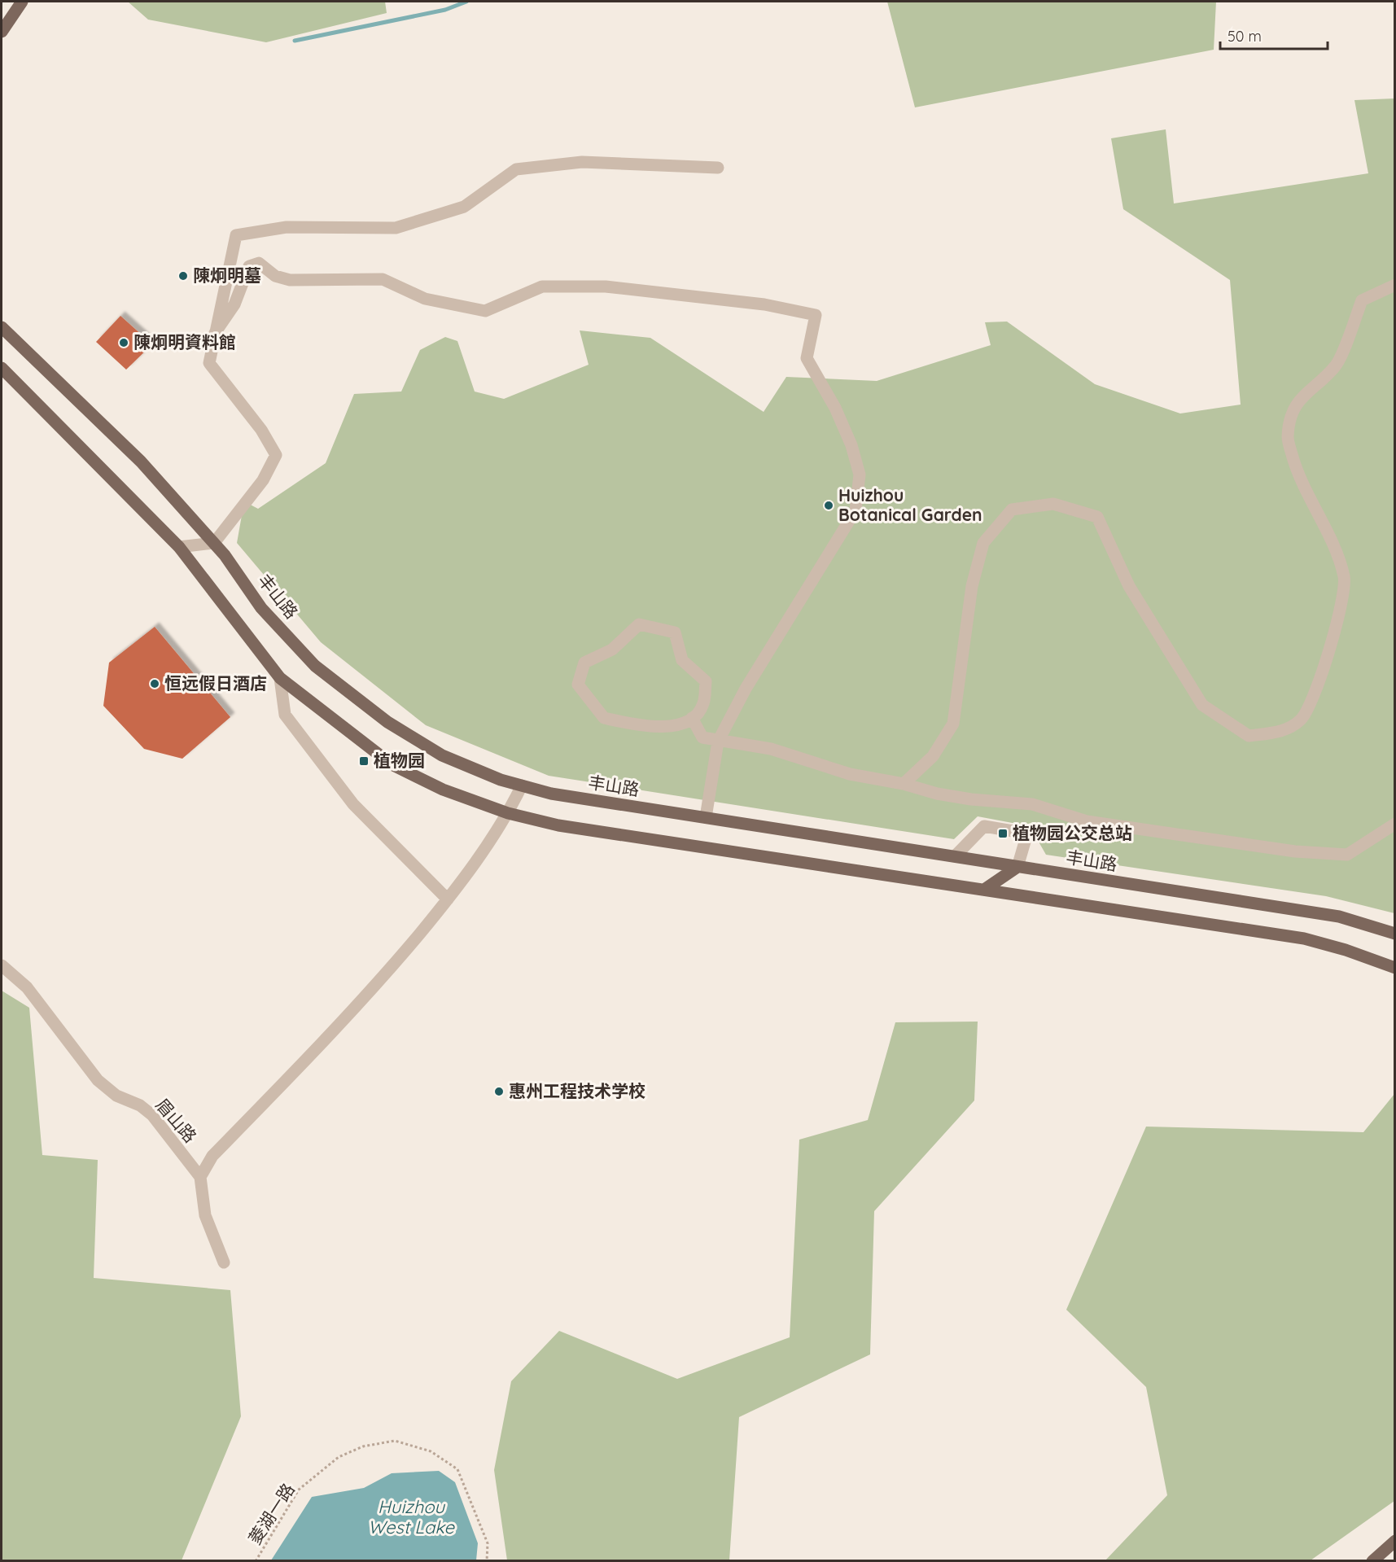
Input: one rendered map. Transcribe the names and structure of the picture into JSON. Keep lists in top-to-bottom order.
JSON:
{
  "streets": {
    "main road": ["丰山路"],
    "street": ["眉山路"],
    "path": ["菱湖一路"]
  },
  "water": ["Huizhou West Lake"],
  "places": {
    "other": [
      "陳炯明墓",
      "陳炯明資料館",
      "Huizhou Botanical Garden",
      "恒远假日酒店",
      "惠州工程技术学校"
    ],
    "transit": ["植物园", "植物园公交总站"]
  },
  "scale_bar": "50 m"
}
